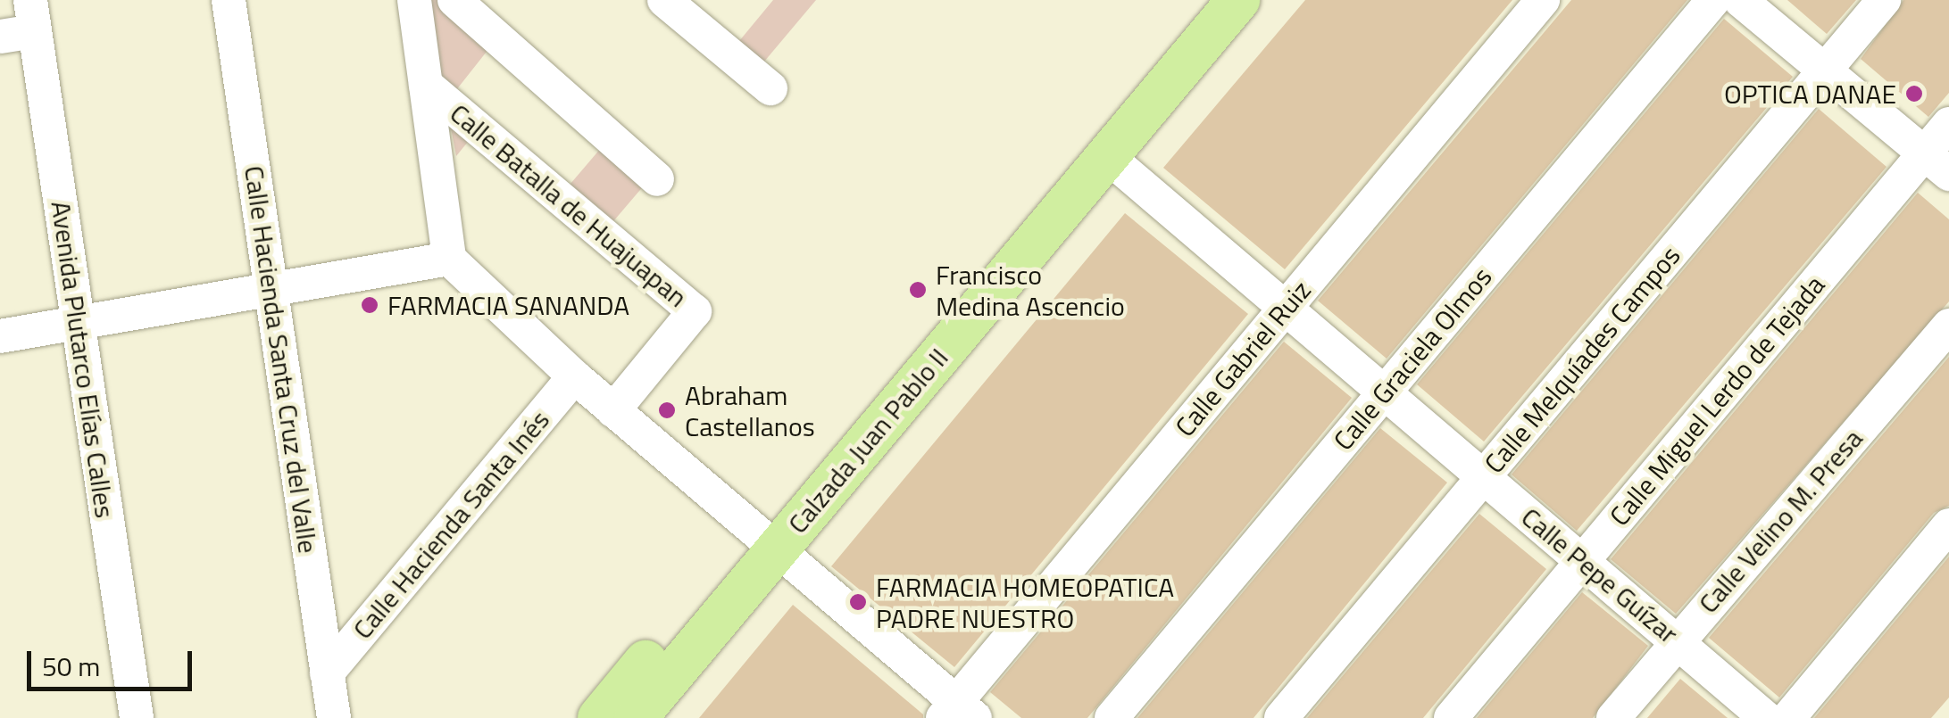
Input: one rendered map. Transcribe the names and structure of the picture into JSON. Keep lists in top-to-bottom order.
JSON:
{
  "streets": {
    "main road": ["Calzada Juan Pablo II"],
    "street": [
      "Calle Batalla de Huajuapan",
      "Calle Gabriel Ruiz",
      "Calle Graciela Olmos",
      "Avenida Plutarco Elías Calles",
      "Calle Hacienda Santa Cruz del Valle",
      "Calle Melquíades Campos",
      "Calle Miguel Lerdo de Tejada",
      "Calle Velino M. Presa",
      "Calle Hacienda Santa Inés",
      "Calle Pepe Guízar"
    ]
  },
  "crossings": [
    ["Calle Gabriel Ruiz", "Calle Pepe Guízar"],
    ["Calle Graciela Olmos", "Calle Pepe Guízar"],
    ["Calle Hacienda Santa Cruz del Valle", "Calle Hacienda Santa Inés"],
    ["Calle Melquíades Campos", "Calle Pepe Guízar"],
    ["Calle Miguel Lerdo de Tejada", "Calle Pepe Guízar"],
    ["Calzada Juan Pablo II", "Calle Pepe Guízar"],
    ["Calle Velino M. Presa", "Calle Pepe Guízar"]
  ],
  "places": [
    "OPTICA DANAE",
    "Francisco Medina Ascencio",
    "FARMACIA SANANDA",
    "Abraham Castellanos",
    "FARMACIA HOMEOPATICA PADRE NUESTRO"
  ],
  "scale_bar": "50 m"
}
